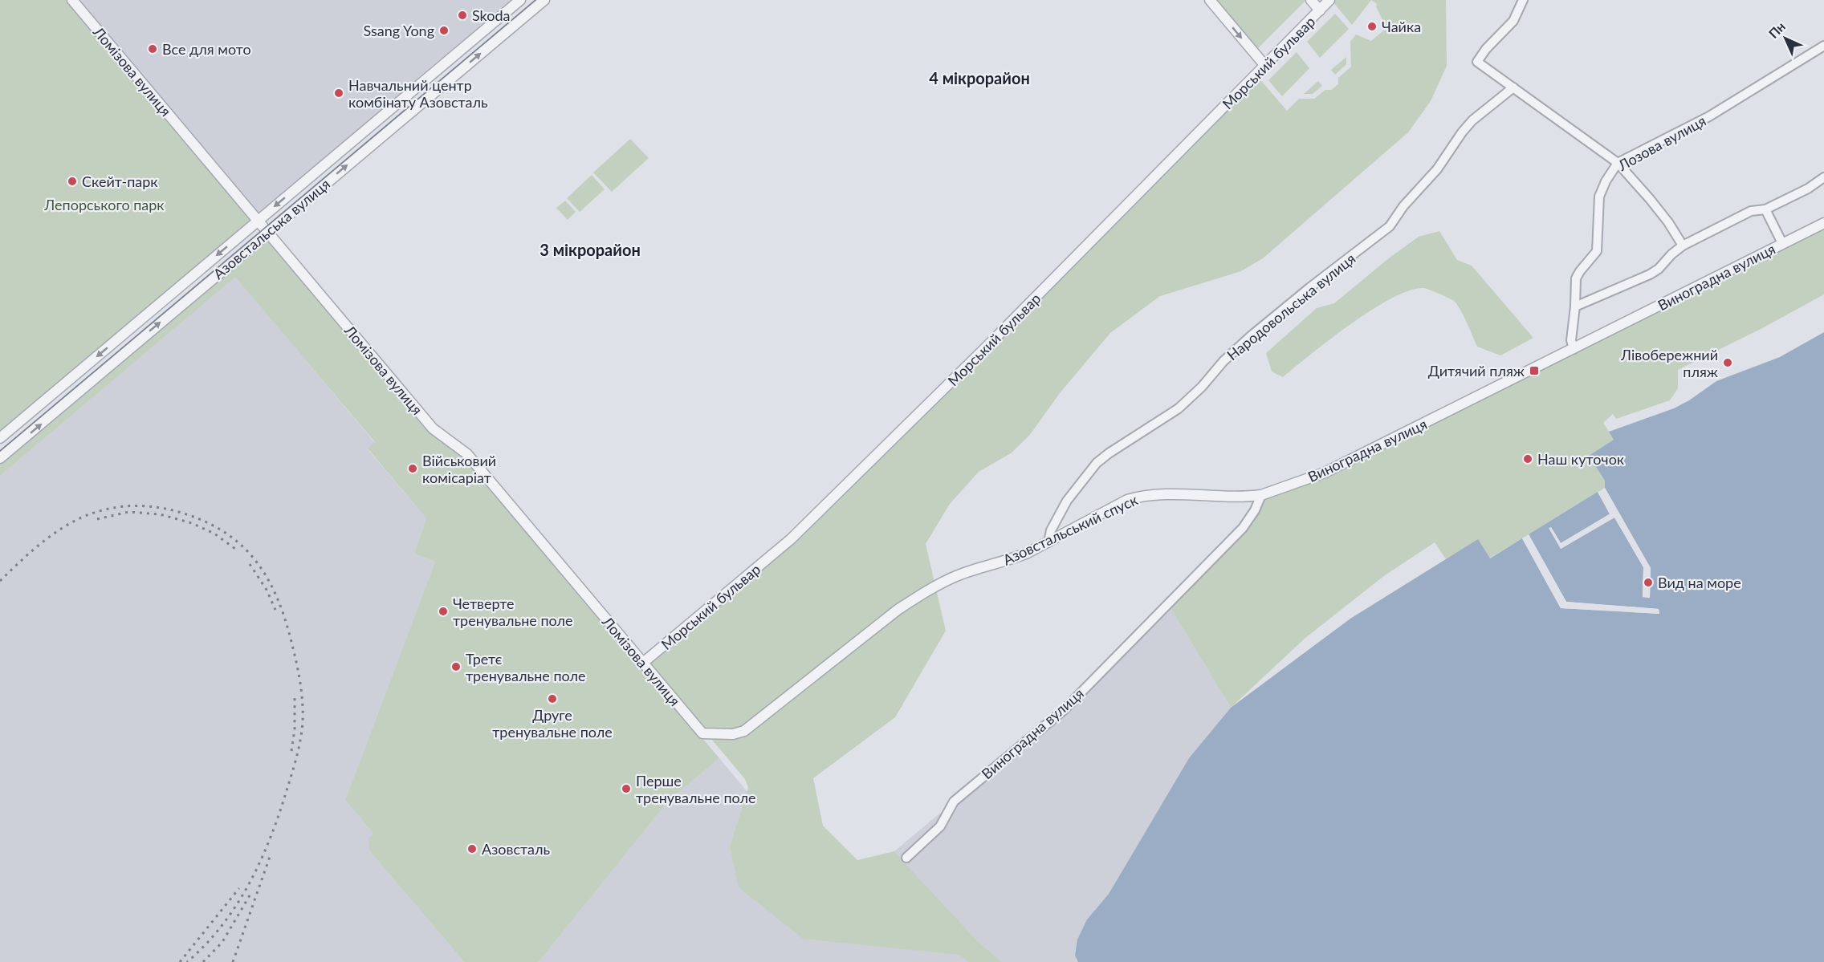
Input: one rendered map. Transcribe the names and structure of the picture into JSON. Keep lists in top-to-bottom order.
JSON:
{
  "streets": {
    "street": [
      "Морський бульвар",
      "Ломізова вулиця",
      "Лозова вулиця",
      "Азовстальська вулиця",
      "Виноградна вулиця",
      "Народовольська вулиця",
      "Азовстальський спуск"
    ]
  },
  "crossings": [
    ["Морський бульвар", "Ломізова вулиця"],
    ["Ломізова вулиця", "Азовстальська вулиця"],
    ["Ломізова вулиця", "Азовстальський спуск"],
    ["Лозова вулиця", "Виноградна вулиця"],
    ["Виноградна вулиця", "Азовстальський спуск"],
    ["Народовольська вулиця", "Азовстальський спуск"]
  ],
  "districts": ["4 мікрорайон", "3 мікрорайон"],
  "parks": ["Лепорського парк"],
  "places": {
    "other": [
      "Skoda",
      "Чайка",
      "Ssang Yong",
      "Все для мото",
      "Навчальний центр комбінату Азовсталь",
      "Скейт-парк",
      "Лівобережний пляж",
      "Наш куточок",
      "Військовий комісаріат",
      "Вид на море",
      "Четверте тренувальне поле",
      "Третє тренувальне поле",
      "Друге тренувальне поле",
      "Перше тренувальне поле",
      "Азовсталь"
    ],
    "transit": ["Дитячий пляж"]
  },
  "north": "top left"
}
